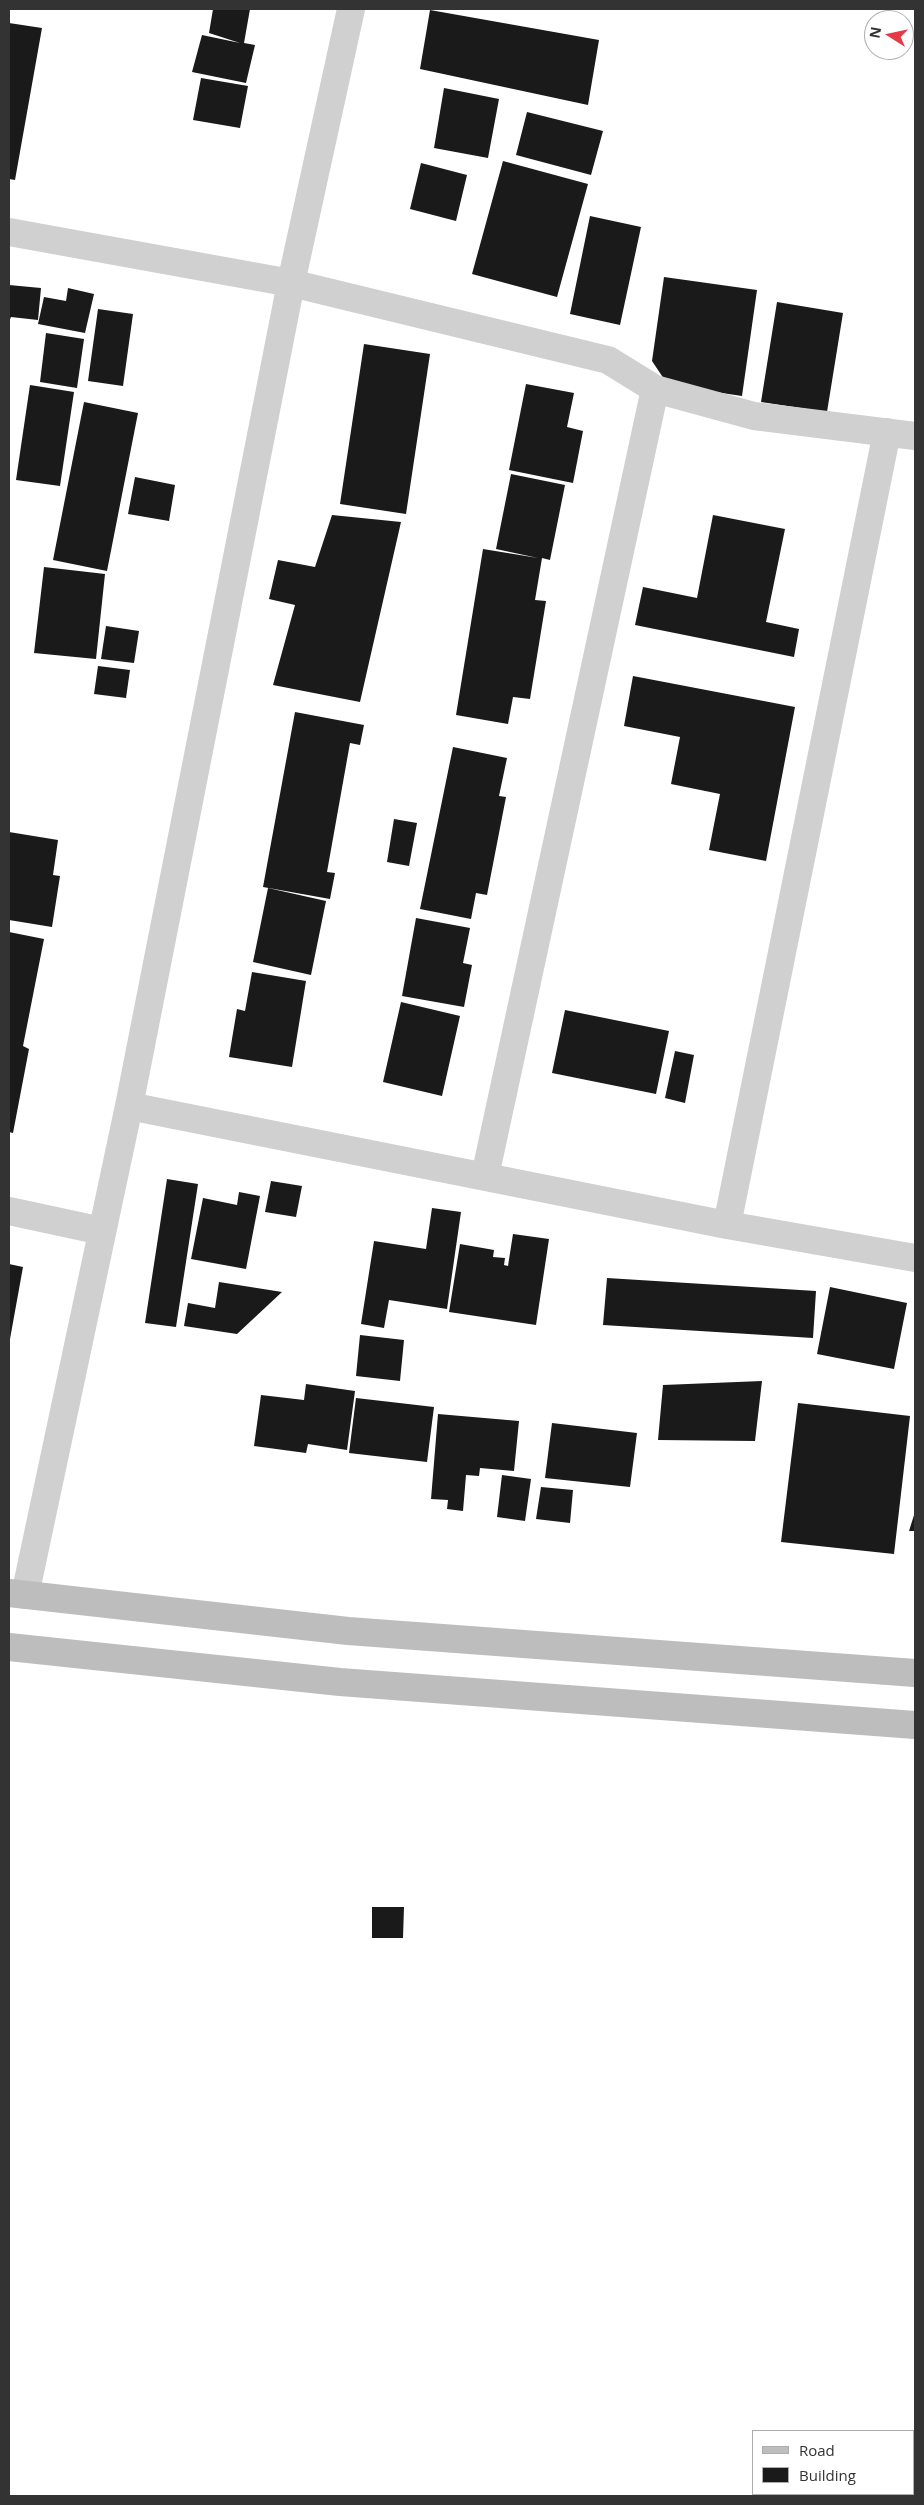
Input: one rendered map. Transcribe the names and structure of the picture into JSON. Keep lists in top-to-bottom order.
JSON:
{
  "legend": ["Road", "Building"],
  "north": "left"
}
